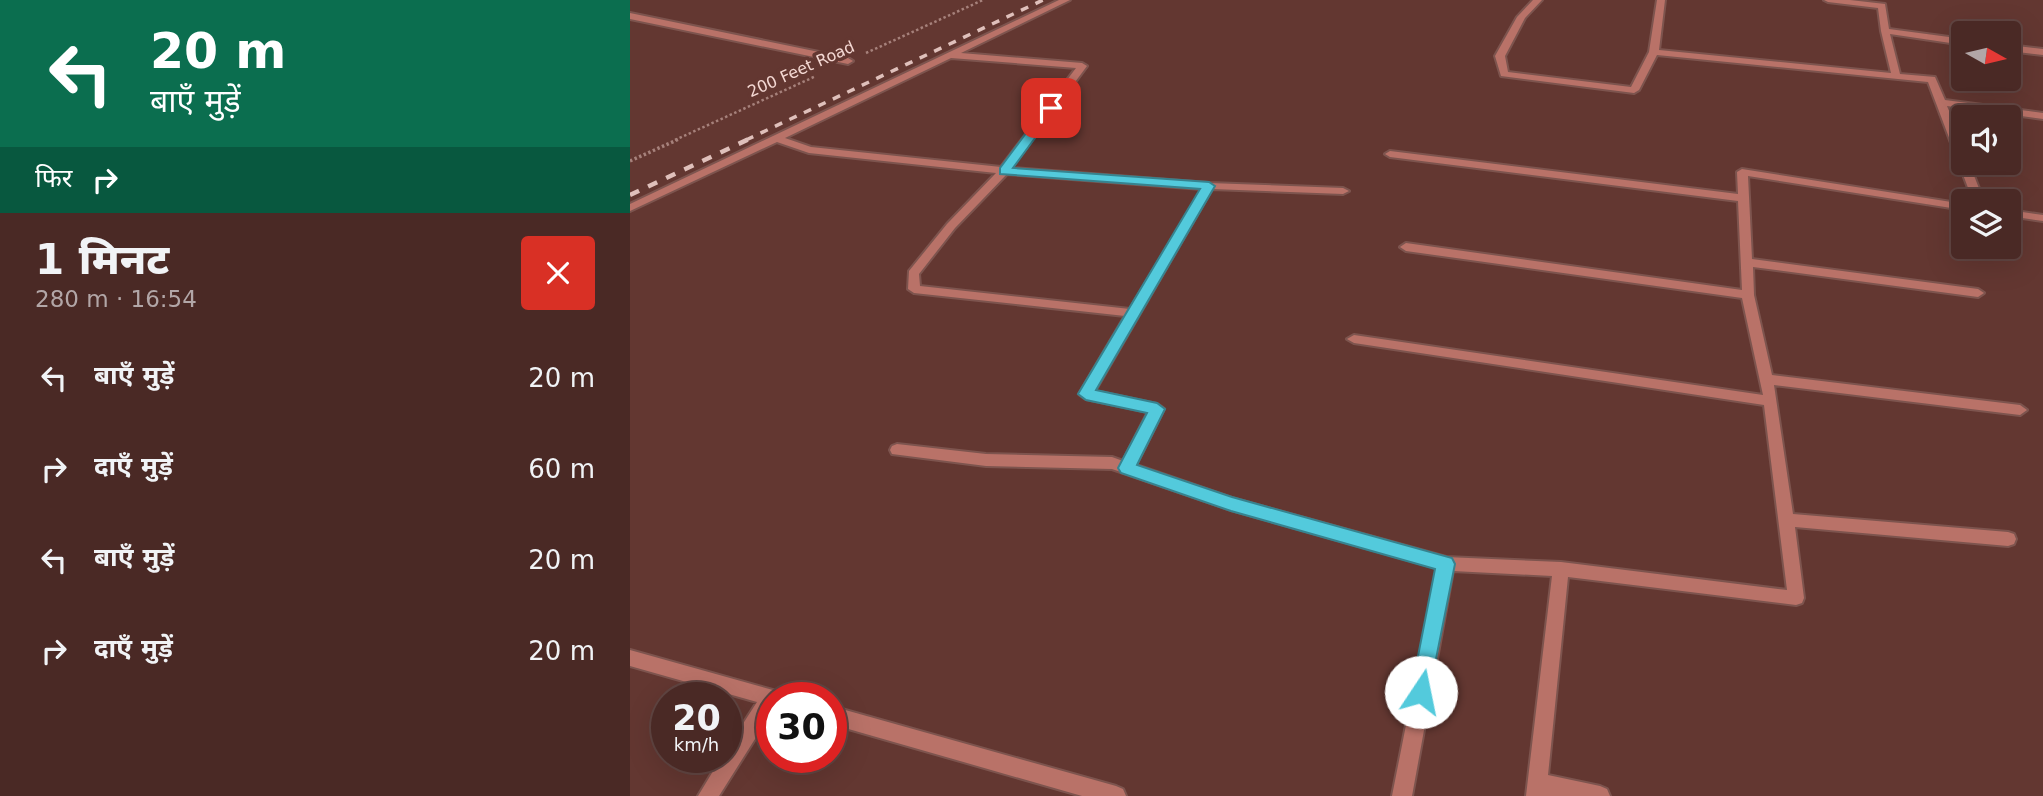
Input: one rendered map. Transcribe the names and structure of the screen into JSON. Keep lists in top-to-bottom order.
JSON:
{
  "streets": {
    "path": ["200 Feet Road"]
  },
  "north": "right",
  "page": {
    "turn": ["20 m", "बाएँ मुड़ें"],
    "then": "फिर",
    "heading": ["1 मिनट", "280 m · 16:54"],
    "list": [
      {
        "name": "बाएँ मुड़ें",
        "value": "20 m"
      },
      {
        "name": "दाएँ मुड़ें",
        "value": "60 m"
      },
      {
        "name": "बाएँ मुड़ें",
        "value": "20 m"
      },
      {
        "name": "दाएँ मुड़ें",
        "value": "20 m"
      }
    ],
    "speed": "20 km/h",
    "limit": "30"
  }
}
